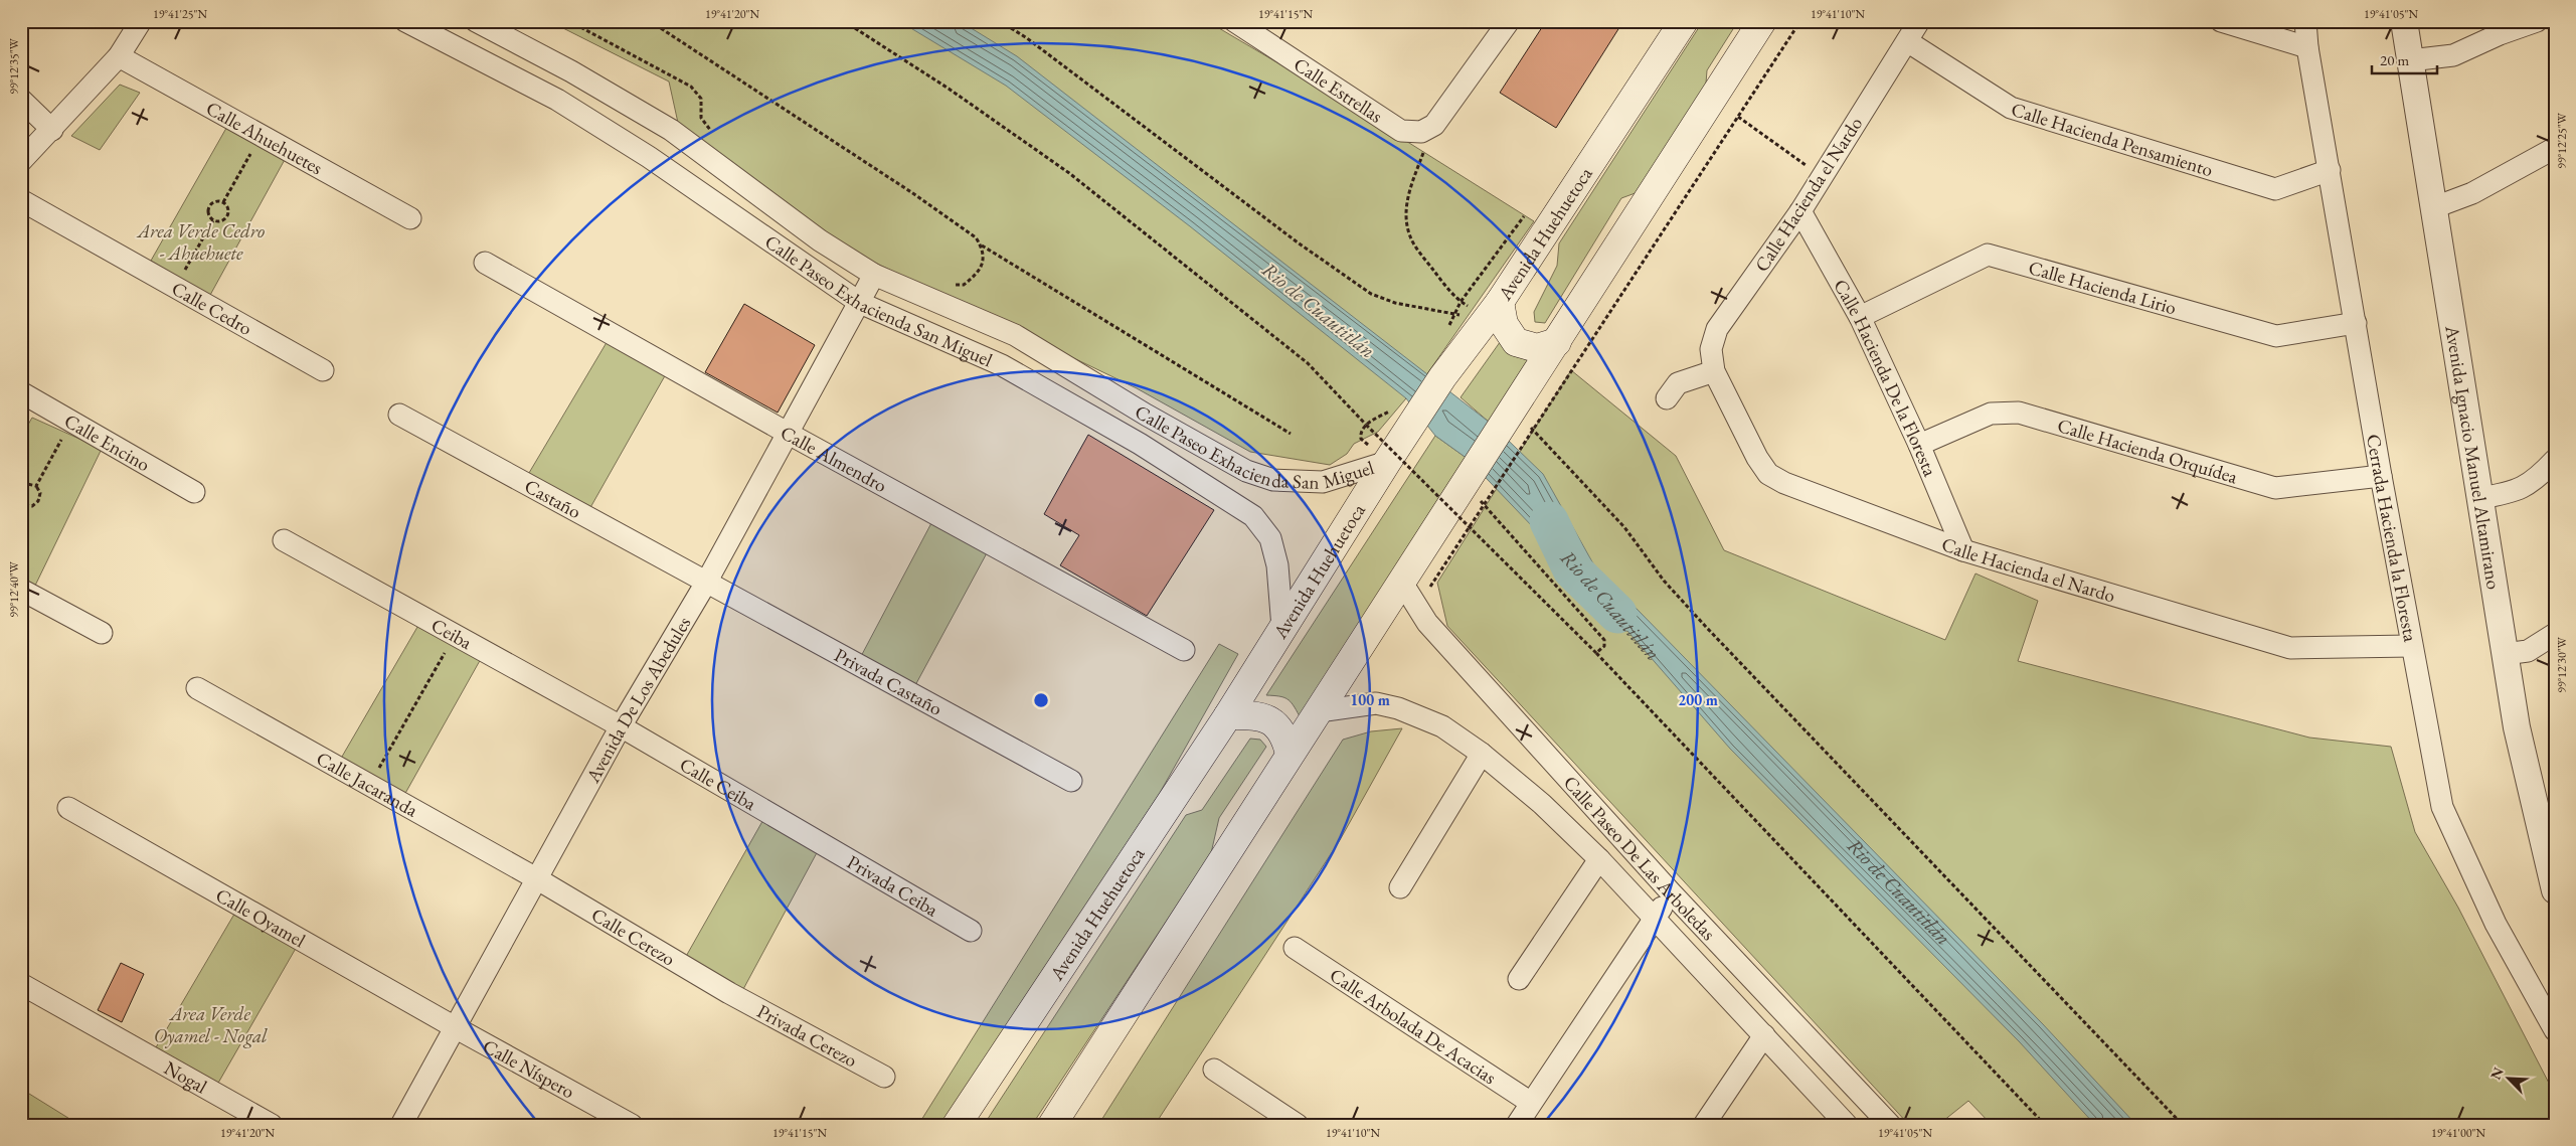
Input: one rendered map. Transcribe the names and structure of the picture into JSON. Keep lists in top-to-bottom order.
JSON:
{
  "streets": {
    "main road": ["Avenida Huehuetoca"],
    "street": [
      "Calle Estrellas",
      "Calle Ahuehuetes",
      "Calle Hacienda Pensamiento",
      "Calle Hacienda el Nardo",
      "Calle Hacienda Lirio",
      "Calle Paseo Exhacienda San Miguel",
      "Calle Cedro",
      "Calle Hacienda De la Floresta",
      "Calle Encino",
      "Calle Hacienda Orquídea",
      "Avenida Ignacio Manuel Altamirano",
      "Calle Almendro",
      "Castaño",
      "Cerrada Hacienda la Floresta",
      "Ceiba",
      "Privada Castaño",
      "Avenida De Los Abedules",
      "Calle Jacaranda",
      "Calle Ceiba",
      "Calle Paseo De Las Arboledas",
      "Privada Ceiba",
      "Calle Oyamel",
      "Calle Cerezo",
      "Calle Arbolada De Acacias",
      "Privada Cerezo",
      "Calle Níspero",
      "Nogal"
    ]
  },
  "crossings": [
    ["Calle Hacienda Pensamiento", "Calle Hacienda el Nardo"],
    ["Calle Hacienda Pensamiento", "Cerrada Hacienda la Floresta"],
    ["Calle Hacienda el Nardo", "Calle Hacienda De la Floresta"],
    ["Calle Hacienda el Nardo", "Cerrada Hacienda la Floresta"],
    ["Avenida Huehuetoca", "Calle Paseo Exhacienda San Miguel"],
    ["Calle Hacienda Lirio", "Calle Hacienda De la Floresta"],
    ["Calle Hacienda Lirio", "Cerrada Hacienda la Floresta"],
    ["Calle Paseo Exhacienda San Miguel", "Avenida De Los Abedules"],
    ["Calle Hacienda De la Floresta", "Calle Hacienda Orquídea"],
    ["Calle Hacienda Orquídea", "Cerrada Hacienda la Floresta"],
    ["Calle Almendro", "Avenida De Los Abedules"],
    ["Castaño", "Privada Castaño"],
    ["Castaño", "Avenida De Los Abedules"],
    ["Ceiba", "Avenida De Los Abedules"],
    ["Ceiba", "Calle Ceiba"],
    ["Privada Castaño", "Avenida De Los Abedules"],
    ["Avenida De Los Abedules", "Calle Jacaranda"],
    ["Avenida De Los Abedules", "Calle Ceiba"],
    ["Avenida De Los Abedules", "Calle Oyamel"],
    ["Avenida De Los Abedules", "Calle Cerezo"],
    ["Avenida De Los Abedules", "Calle Níspero"],
    ["Calle Jacaranda", "Calle Cerezo"],
    ["Calle Ceiba", "Privada Ceiba"],
    ["Calle Oyamel", "Calle Níspero"],
    ["Calle Cerezo", "Privada Cerezo"]
  ],
  "water": ["Rio de Cuautitlán"],
  "parks": ["Area Verde Cedro - Ahuehuete", "Area Verde Oyamel - Nogal"],
  "scale_bar": "20 m",
  "north": "top left",
  "coordinates": [
    "19°41'25\"N",
    "19°41'20\"N",
    "19°41'15\"N",
    "19°41'10\"N",
    "19°41'05\"N",
    "99°12'35\"W",
    "99°12'25\"W",
    "99°12'40\"W",
    "99°12'30\"W",
    "19°41'00\"N"
  ],
  "rings": ["100 m", "200 m"]
}
